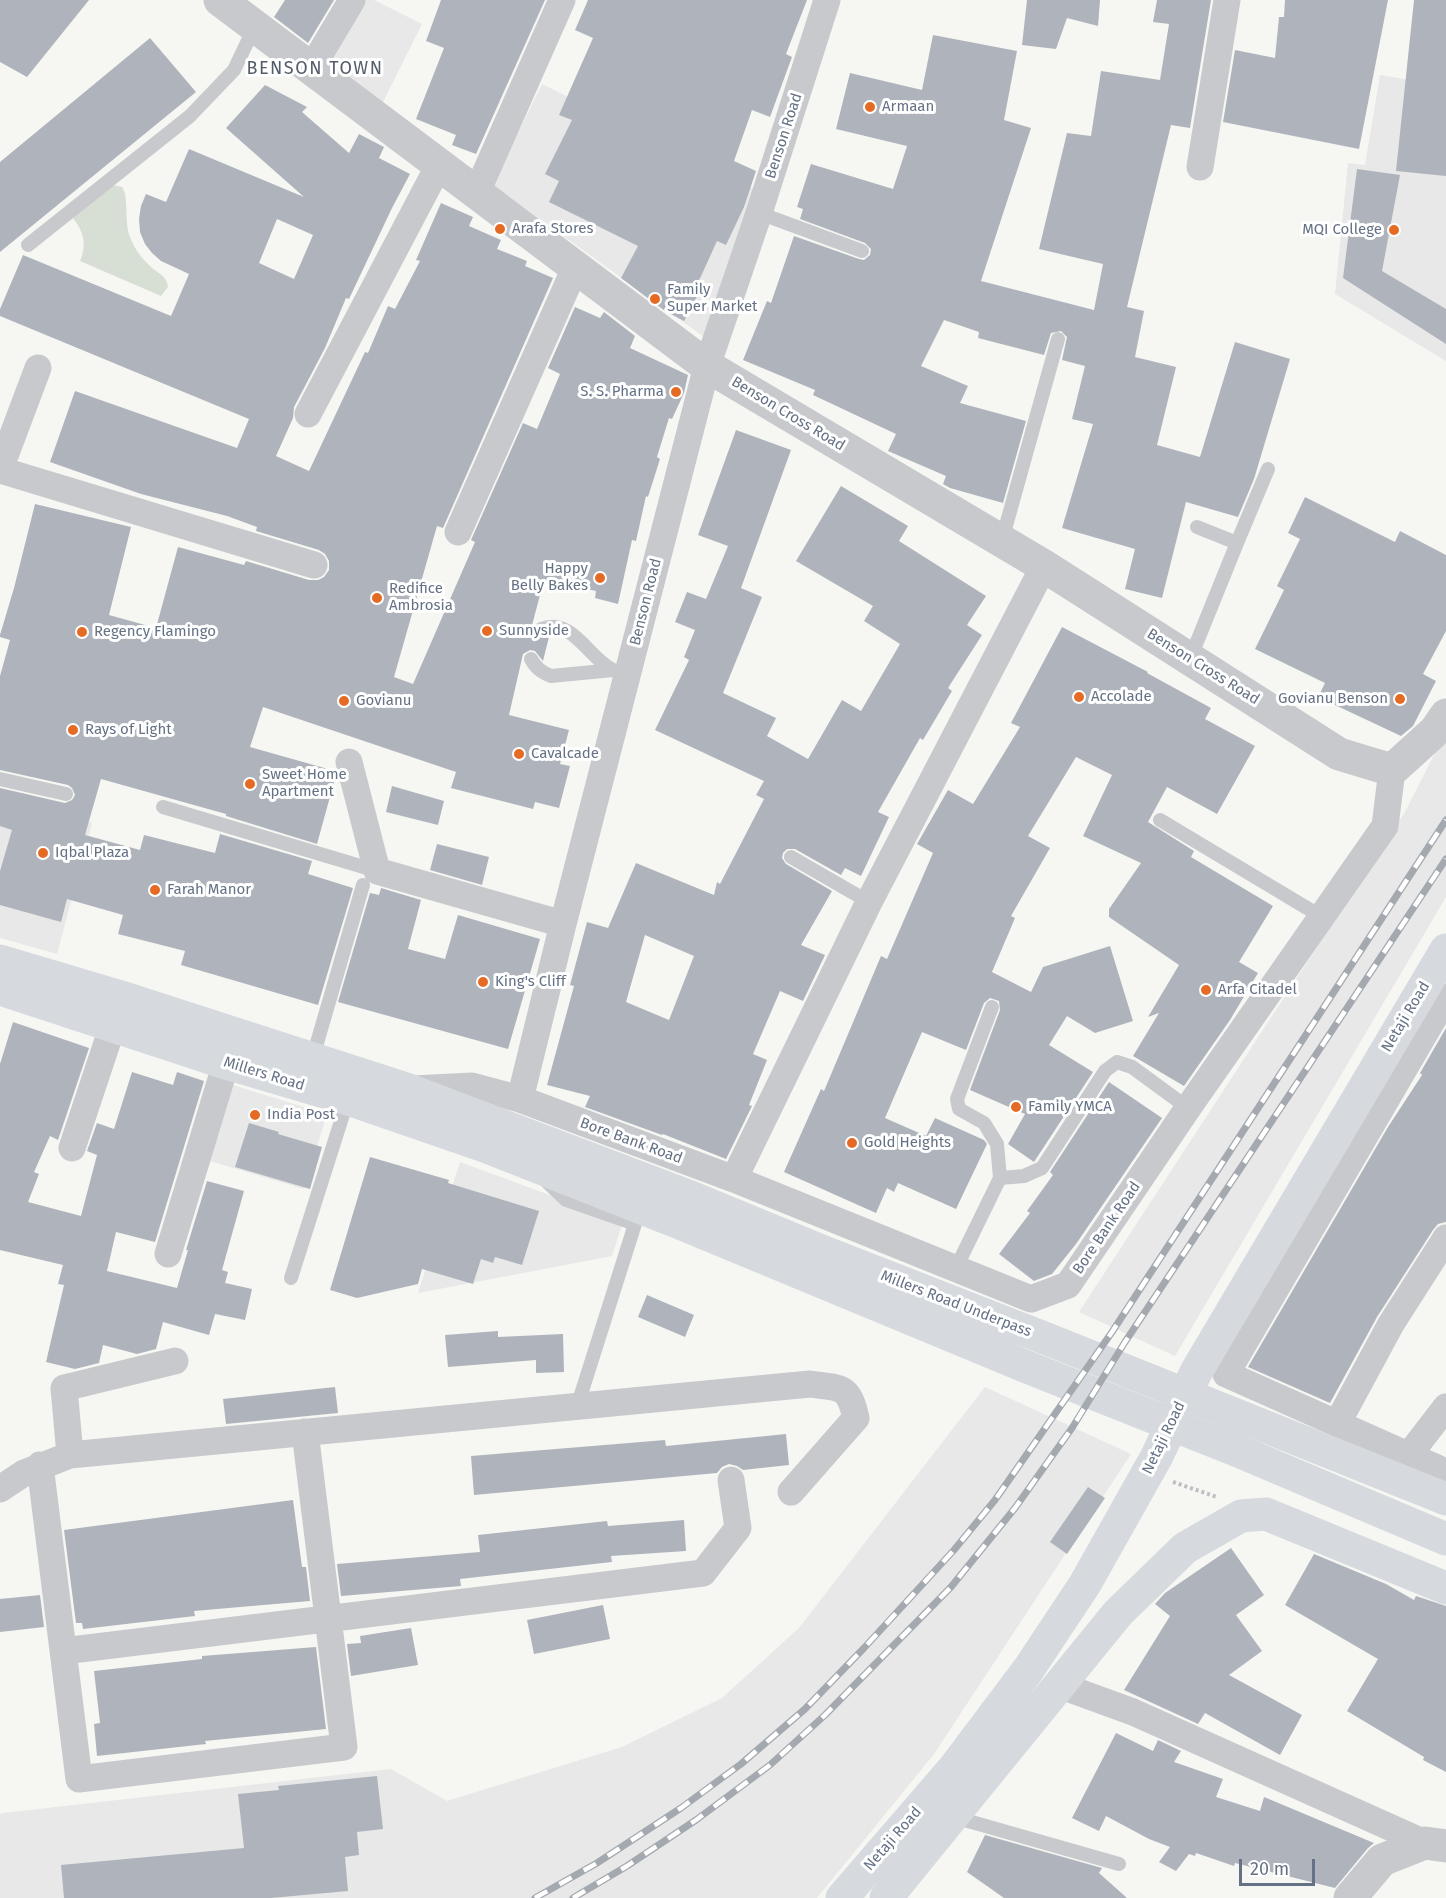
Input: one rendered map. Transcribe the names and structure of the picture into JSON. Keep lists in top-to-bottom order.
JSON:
{
  "streets": {
    "main road": ["Netaji Road", "Millers Road", "Millers Road Underpass"],
    "street": ["Benson Road", "Benson Cross Road", "Bore Bank Road"]
  },
  "crossings": [
    ["Benson Road", "Benson Cross Road"],
    ["Benson Road", "Bore Bank Road"],
    ["Benson Cross Road", "Bore Bank Road"],
    ["Millers Road", "Millers Road Underpass"]
  ],
  "districts": ["BENSON TOWN"],
  "places": [
    "Armaan",
    "Arafa Stores",
    "MQI College",
    "Family Super Market",
    "S. S. Pharma",
    "Happy Belly Bakes",
    "Redifice Ambrosia",
    "Sunnyside",
    "Regency Flamingo",
    "Accolade",
    "Govianu Benson",
    "Govianu",
    "Rays of Light",
    "Cavalcade",
    "Sweet Home Apartment",
    "Iqbal Plaza",
    "Farah Manor",
    "King's Cliff",
    "Arfa Citadel",
    "Family YMCA",
    "India Post",
    "Gold Heights"
  ],
  "scale_bar": "20 m"
}
